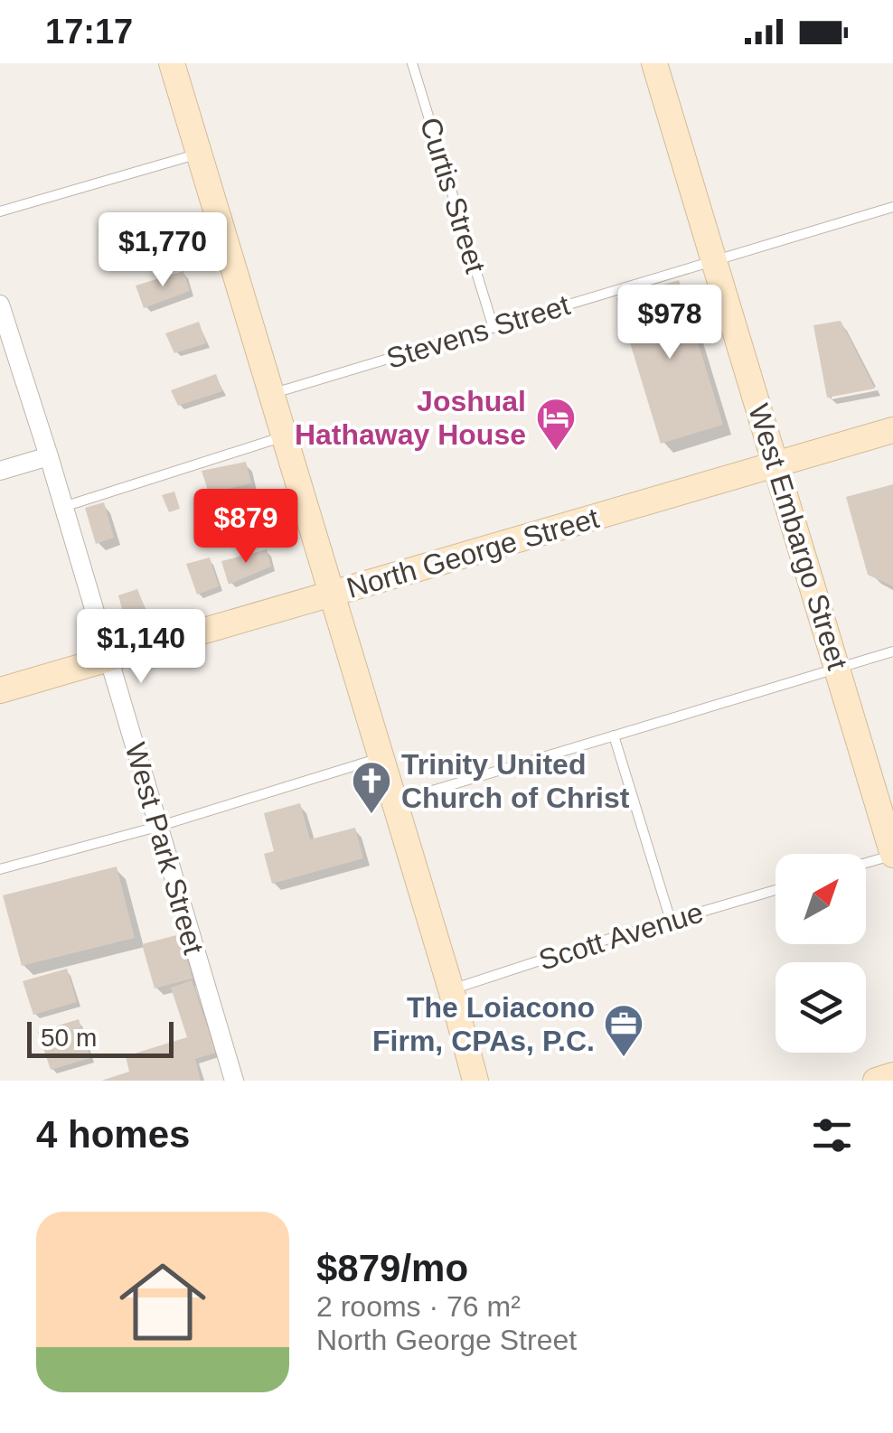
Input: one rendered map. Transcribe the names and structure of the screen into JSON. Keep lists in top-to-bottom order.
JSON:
{
  "streets": {
    "street": ["West Embargo Street", "North George Street", "West Park Street"],
    "lane": ["Curtis Street", "Stevens Street", "Scott Avenue"]
  },
  "crossings": [
    ["Curtis Street", "Stevens Street"],
    ["Stevens Street", "West Embargo Street"],
    ["West Embargo Street", "North George Street"],
    ["North George Street", "West Park Street"]
  ],
  "places": {
    "hotel": ["Joshual Hathaway House"],
    "church": ["Trinity United Church of Christ"],
    "office": ["The Loiacono Firm, CPAs, P.C."]
  },
  "scale_bar": "50 m",
  "north": "top right",
  "page": {
    "status": "17:17",
    "price": [
      "$1,770",
      "$978",
      "$879",
      "$1,140"
    ],
    "scale": "50 m",
    "heading": "4 homes",
    "list": [
      {
        "name": "$879/mo",
        "note": "2 rooms · 76 m² · North George Street"
      }
    ]
  }
}
